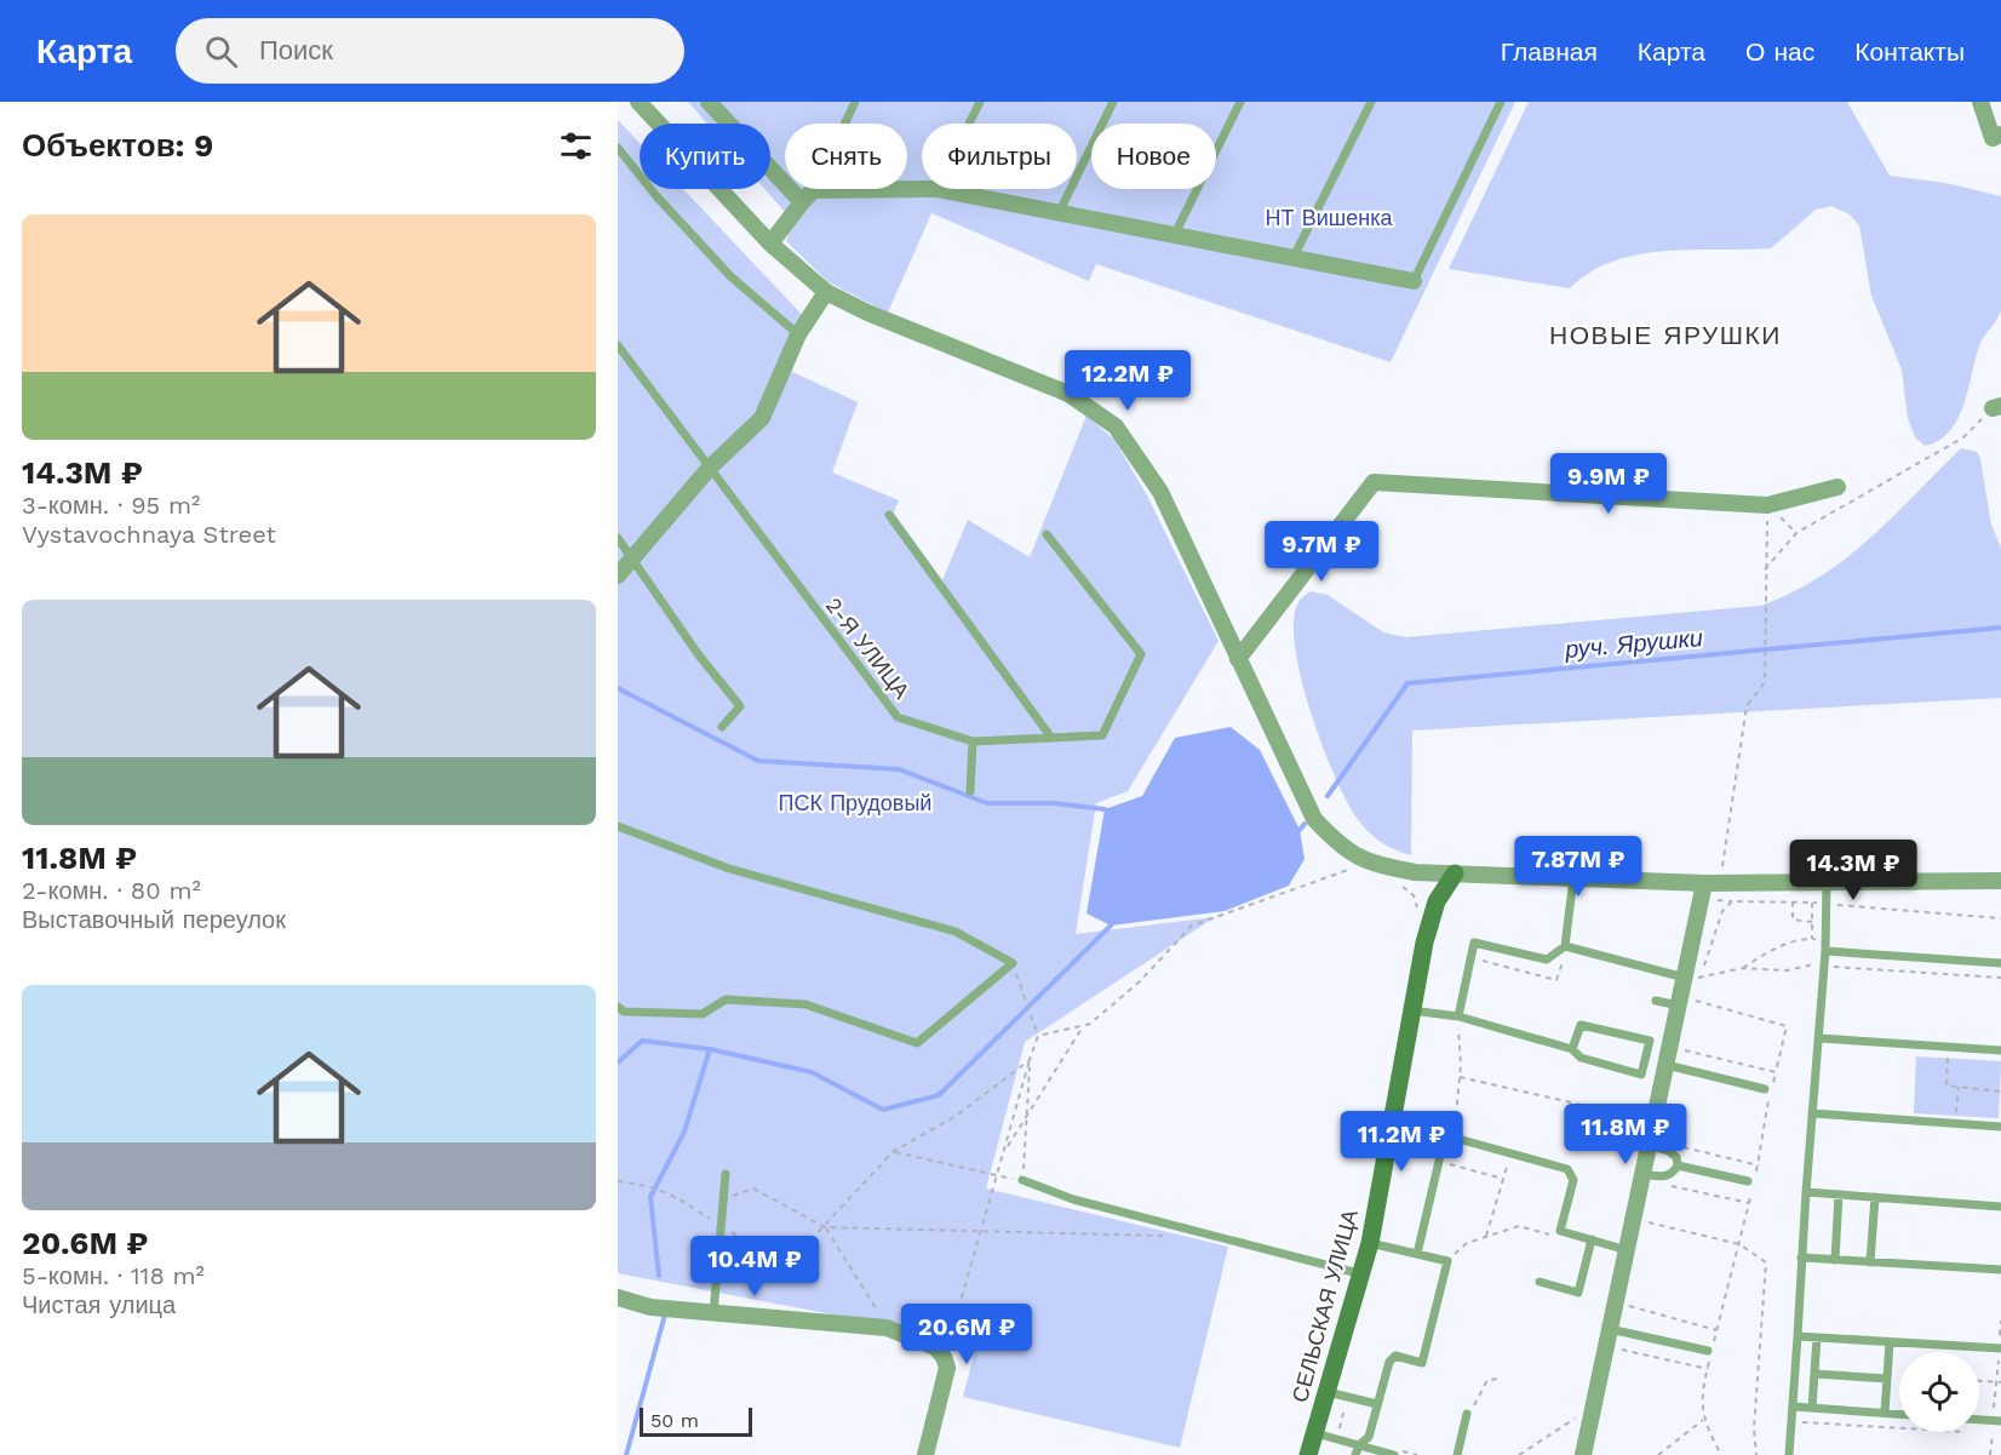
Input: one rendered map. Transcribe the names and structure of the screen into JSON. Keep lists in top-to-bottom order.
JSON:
{
  "streets": {
    "street": ["СЕЛЬСКАЯ УЛИЦА"],
    "lane": ["2-Я УЛИЦА"]
  },
  "districts": ["НОВЫЕ ЯРУШКИ"],
  "water": ["руч. Ярушки"],
  "parks": ["НТ Вишенка", "ПСК Прудовый"],
  "scale_bar": "50 m",
  "page": {
    "header": "Карта",
    "search": "Поиск",
    "nav": [
      "Главная",
      "Карта",
      "О нас",
      "Контакты"
    ],
    "heading": "Объектов: 9",
    "chip": [
      "Купить",
      "Снять",
      "Фильтры",
      "Новое"
    ],
    "list": [
      {
        "name": "14.3M ₽",
        "note": "3-комн. · 95 m² · Vystavochnaya Street"
      },
      {
        "name": "11.8M ₽",
        "note": "2-комн. · 80 m² · Выставочный переулок"
      },
      {
        "name": "20.6M ₽",
        "note": "5-комн. · 118 m² · Чистая улица"
      }
    ],
    "price": [
      "12.2M ₽",
      "9.9M ₽",
      "9.7M ₽",
      "7.87M ₽",
      "14.3M ₽",
      "11.8M ₽",
      "11.2M ₽",
      "10.4M ₽",
      "20.6M ₽"
    ],
    "scale": "50 m"
  }
}
